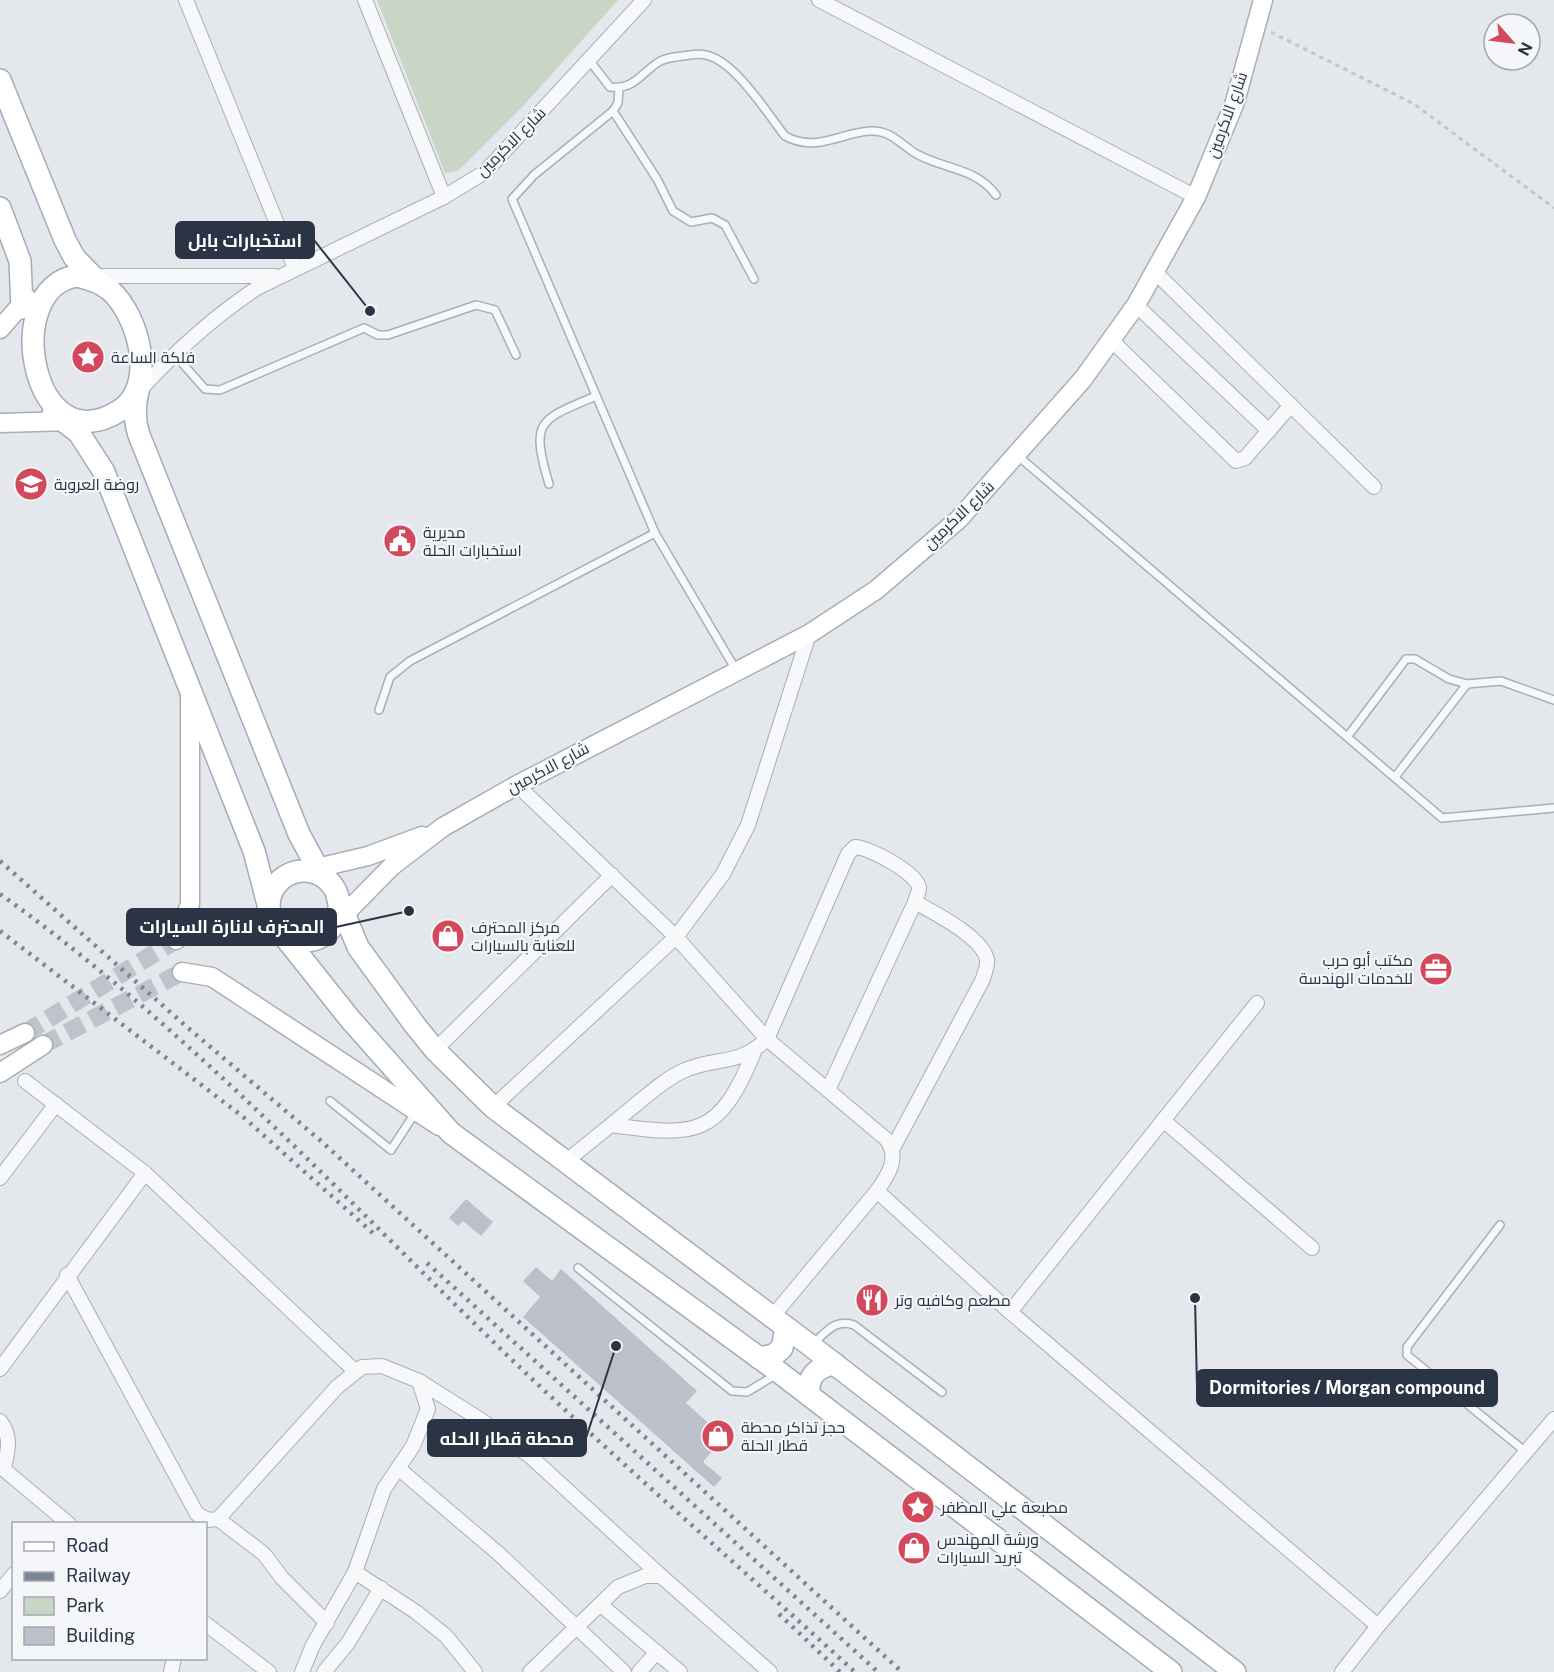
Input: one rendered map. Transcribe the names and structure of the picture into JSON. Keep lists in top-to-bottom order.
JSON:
{
  "streets": {
    "street": ["شارع الاكرمين"]
  },
  "places": {
    "other": [
      "استخبارات بابل",
      "المحترف لانارة السيارات",
      "Dormitories / Morgan compound",
      "محطة قطار الحله"
    ],
    "place": ["فلكة الساعة", "مطبعة علي المظفر"],
    "school or university": ["روضة العروبة"],
    "public building": ["مديرية استخبارات الحلة"],
    "shop": ["مركز المحترف للعناية بالسيارات", "حجز تذاكر محطة قطار الحلة", "ورشة المهندس تبريد السيارات"],
    "office": ["مكتب أبو حرب للخدمات الهندسة"],
    "restaurant": ["مطعم وكافيه وتر"]
  },
  "legend": [
    "Road",
    "Railway",
    "Park",
    "Building"
  ],
  "north": "bottom right"
}
